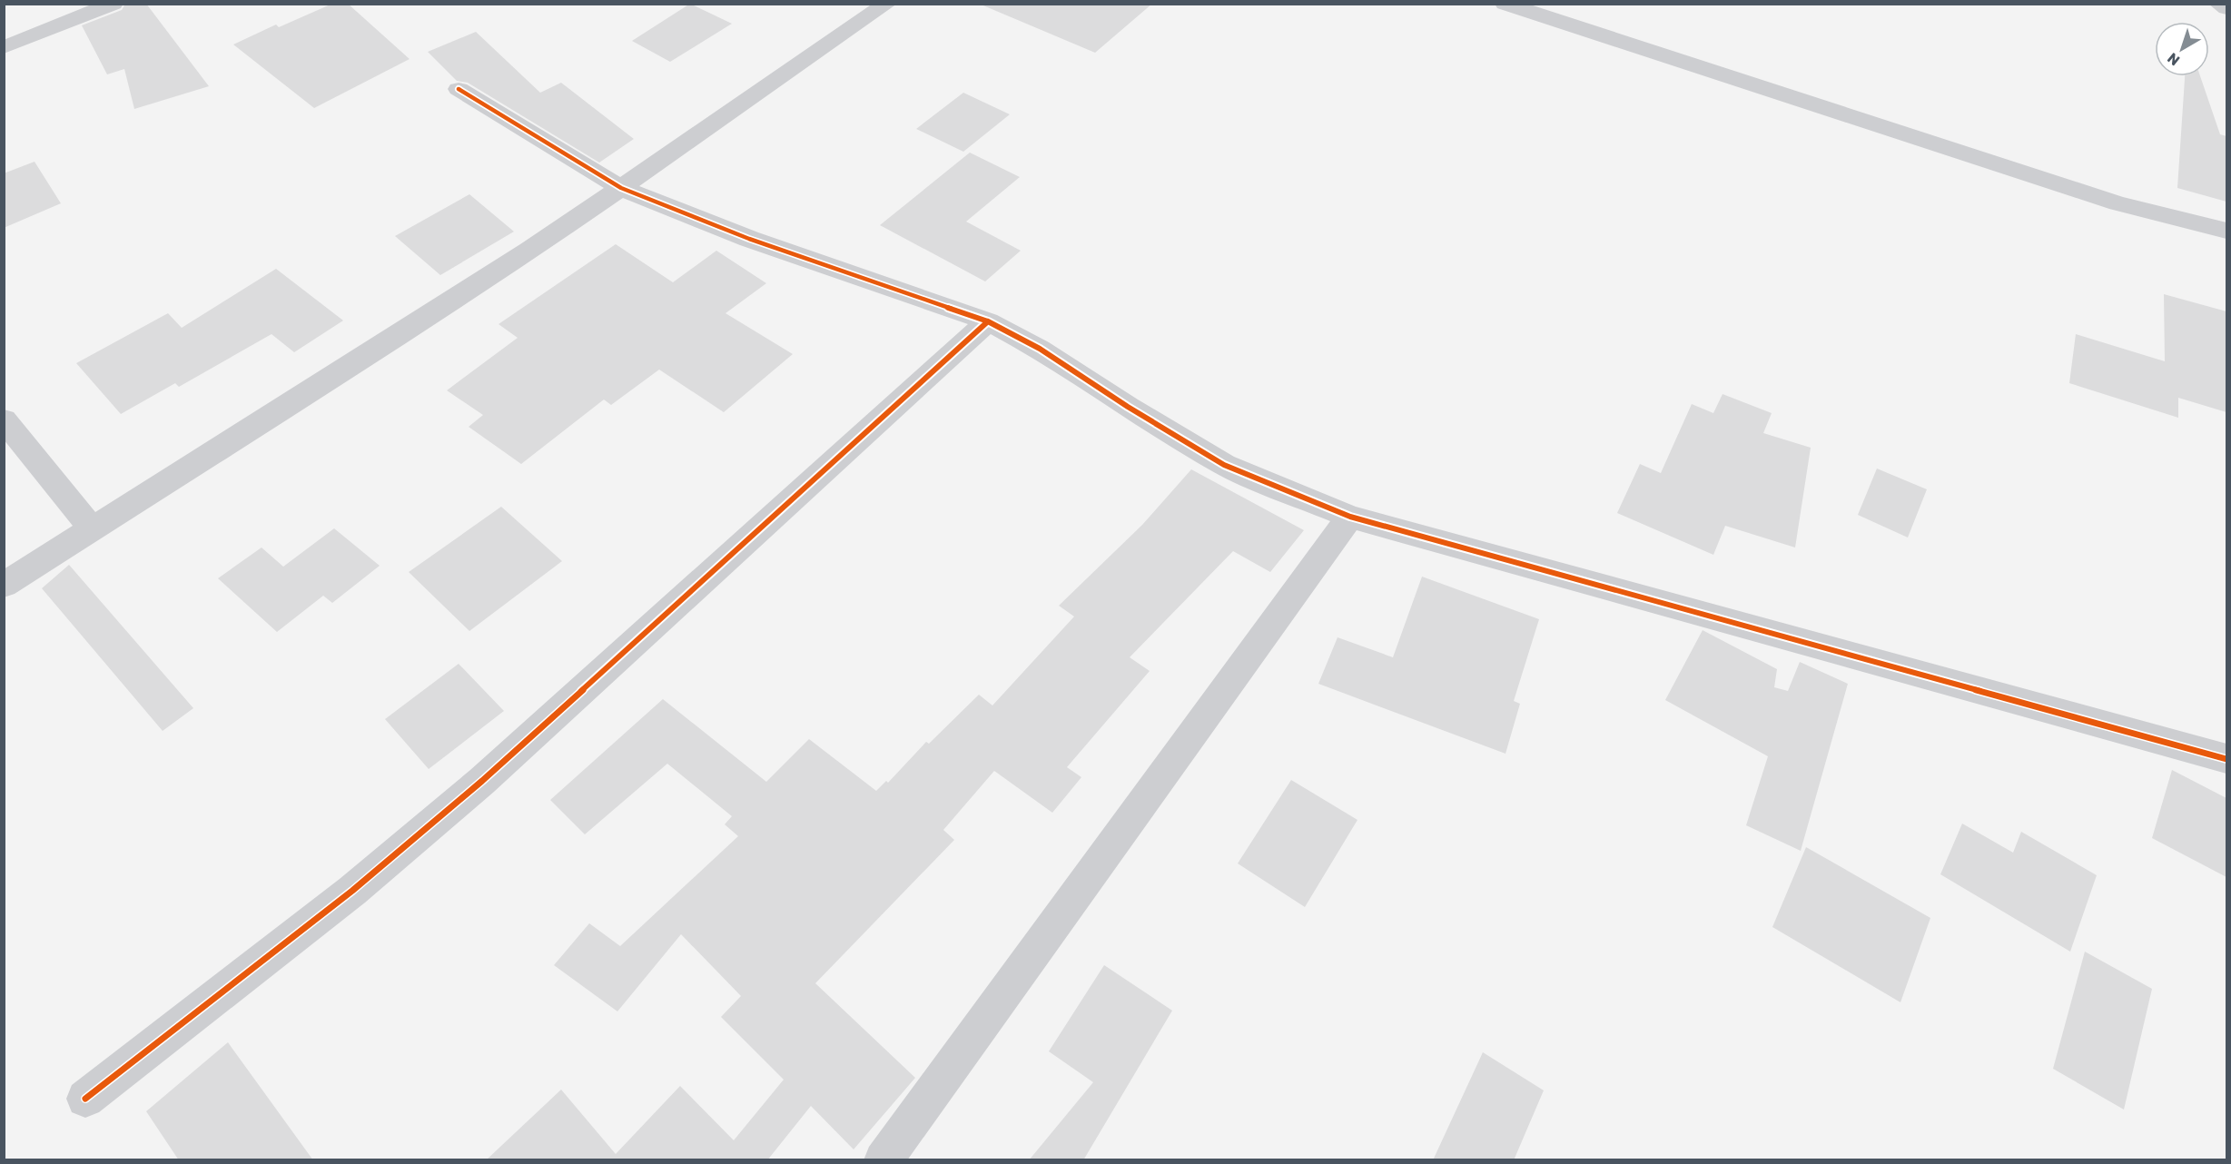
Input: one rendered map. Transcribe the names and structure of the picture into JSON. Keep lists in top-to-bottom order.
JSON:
{
  "north": "bottom left"
}
